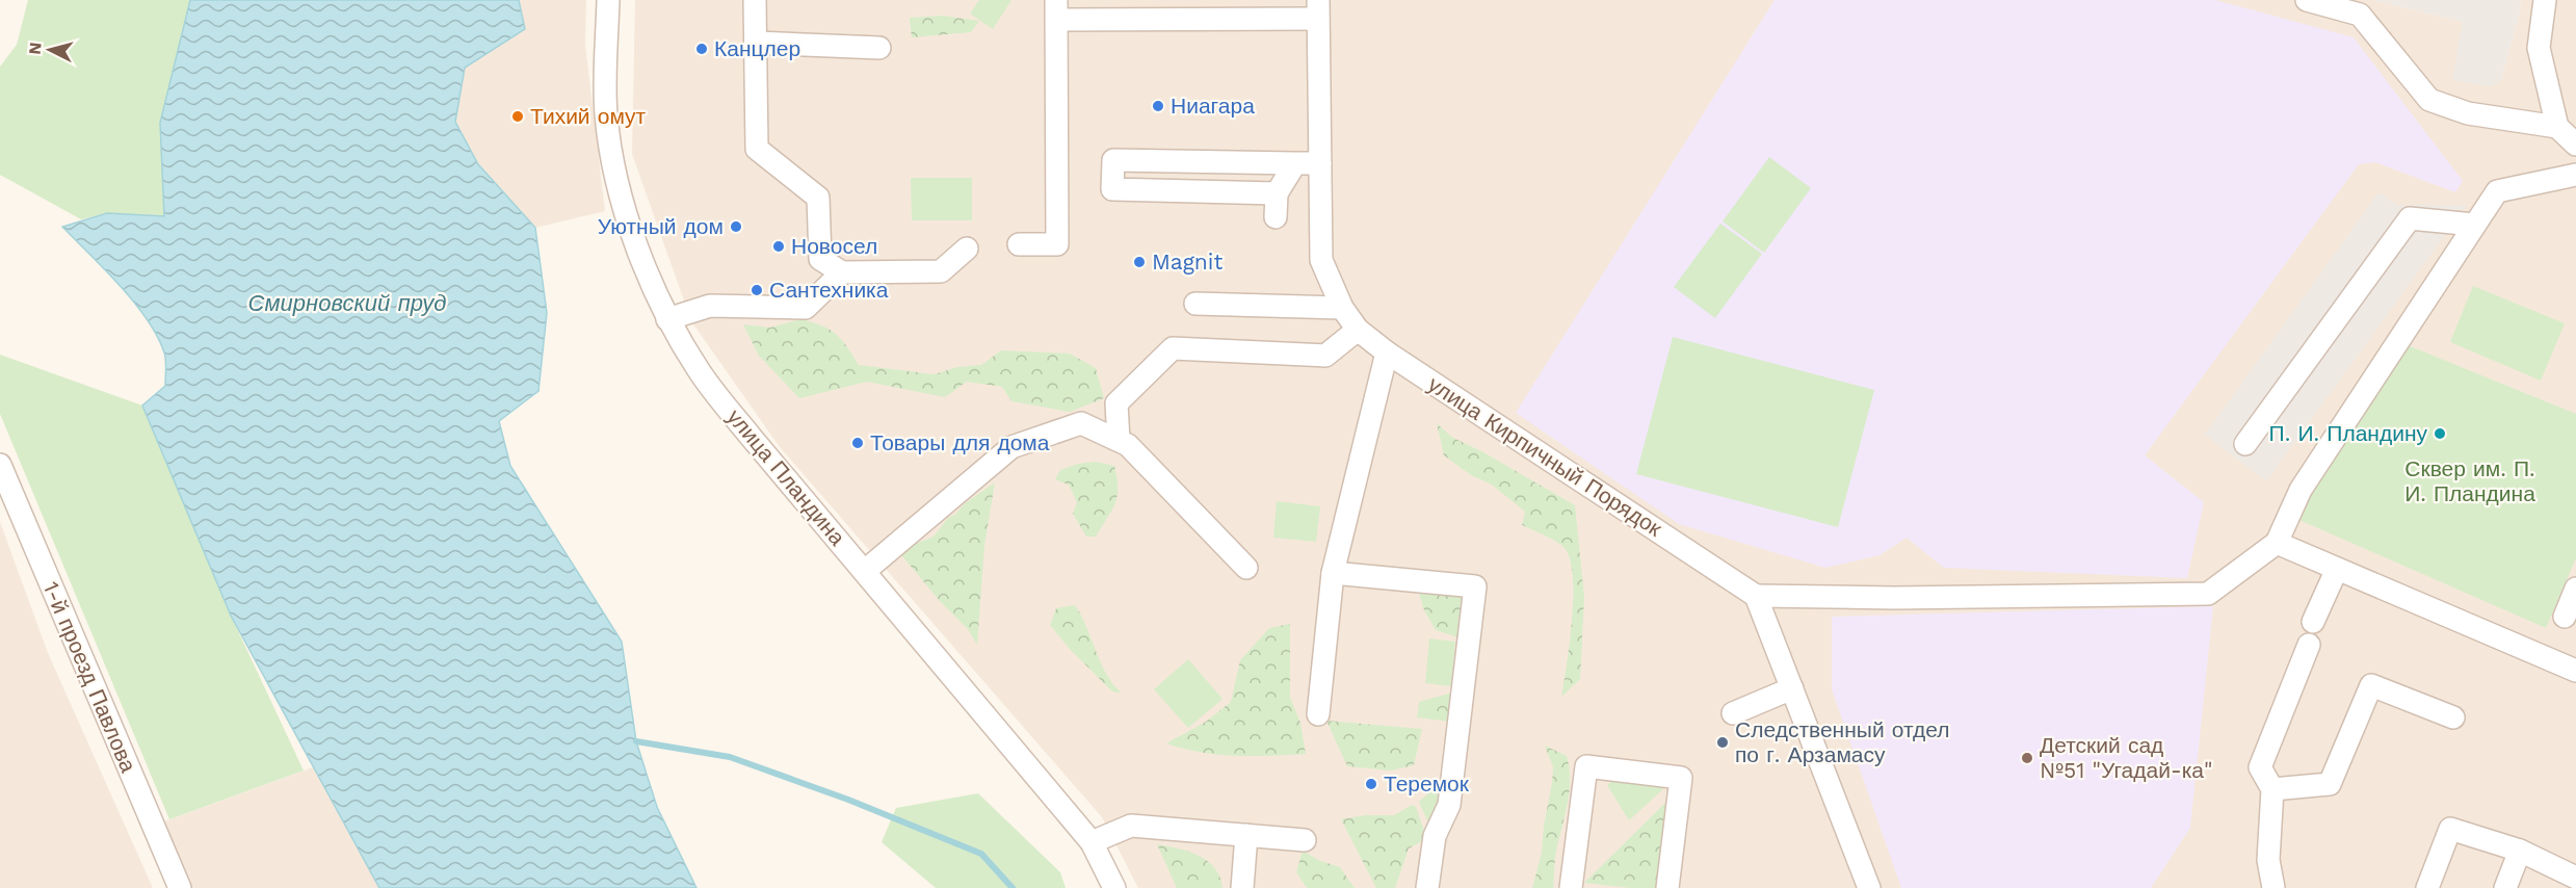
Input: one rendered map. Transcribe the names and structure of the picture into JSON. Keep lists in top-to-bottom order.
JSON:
{
  "streets": {
    "street": ["улица Кирпичный Порядок", "улица Пландина", "1-й проезд Павлова"]
  },
  "water": ["Смирновский пруд"],
  "parks": ["Сквер им. П. И. Пландина"],
  "places": [
    "Канцлер",
    "Ниагара",
    "Тихий омут",
    "Уютный дом",
    "Новосел",
    "Magnit",
    "Сантехника",
    "П. И. Пландину",
    "Товары для дома",
    "Следственный отдел по г. Арзамасу",
    "Детский сад №51 \"Угадай-ка\"",
    "Теремок"
  ],
  "north": "left"
}
